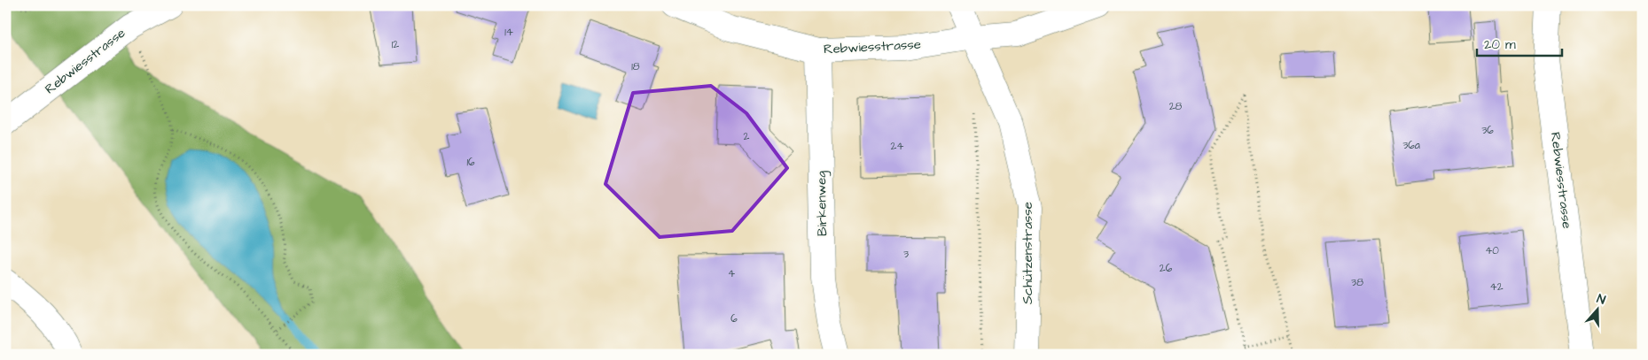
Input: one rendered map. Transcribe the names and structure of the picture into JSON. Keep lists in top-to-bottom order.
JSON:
{
  "streets": {
    "street": ["Rebwiesstrasse", "Birkenweg", "Schützenstrasse"]
  },
  "crossings": [
    ["Rebwiesstrasse", "Birkenweg"],
    ["Rebwiesstrasse", "Schützenstrasse"]
  ],
  "house_numbers": [
    "14",
    "12",
    "18",
    "28",
    "36",
    "2",
    "36a",
    "24",
    "16",
    "40",
    "3",
    "26",
    "4",
    "38",
    "42",
    "6"
  ],
  "scale_bar": "20 m",
  "north": "top"
}
